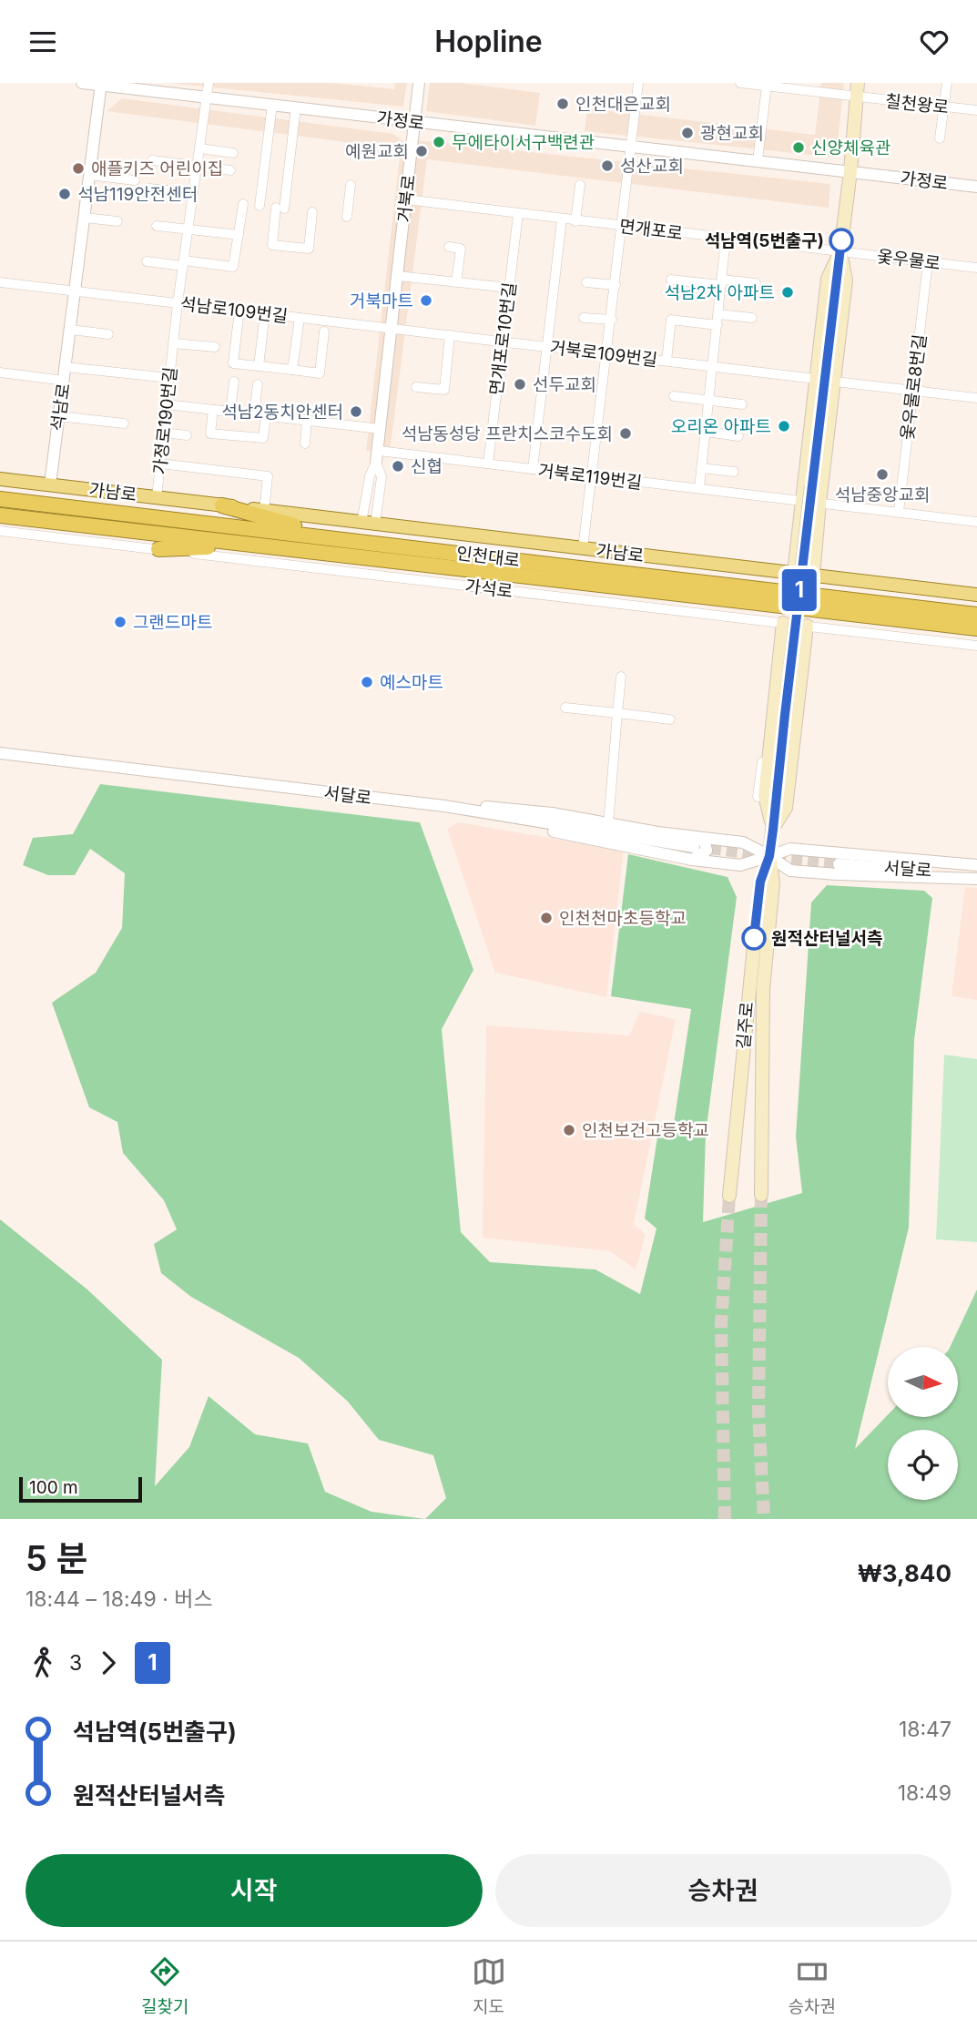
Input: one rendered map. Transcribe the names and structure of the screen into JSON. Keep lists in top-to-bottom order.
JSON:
{
  "streets": {
    "highway": ["인천대로"],
    "main road": ["가남로", "길주로"],
    "street": [
      "칠천왕로",
      "가정로",
      "거북로",
      "면개포로",
      "옻우물로",
      "석남로109번길",
      "면개포로10번길",
      "거북로109번길",
      "옻우물로8번길",
      "석남로",
      "가정로190번길",
      "거북로119번길",
      "가석로",
      "서달로"
    ]
  },
  "crossings": [
    ["칠천왕로", "길주로"],
    ["가정로", "거북로"],
    ["가정로", "석남로"],
    ["가정로", "가정로190번길"],
    ["가정로", "길주로"],
    ["거북로", "면개포로"],
    ["거북로", "석남로109번길"],
    ["거북로", "거북로109번길"],
    ["거북로", "거북로119번길"],
    ["면개포로", "옻우물로"],
    ["면개포로", "면개포로10번길"],
    ["면개포로", "길주로"],
    ["옻우물로", "옻우물로8번길"],
    ["옻우물로", "길주로"],
    ["석남로109번길", "거북로109번길"],
    ["석남로109번길", "석남로"],
    ["석남로109번길", "가정로190번길"],
    ["면개포로10번길", "거북로109번길"],
    ["면개포로10번길", "거북로119번길"],
    ["옻우물로8번길", "거북로119번길"],
    ["석남로", "가남로"],
    ["가정로190번길", "가남로"],
    ["가석로", "길주로"]
  ],
  "places": [
    "인천대은교회",
    "광현교회",
    "무에타이서구백련관",
    "신양체육관",
    "예원교회",
    "성산교회",
    "애플키즈 어린이집",
    "석남119안전센터",
    "석남역(5번출구)",
    "석남2차 아파트",
    "거북마트",
    "선두교회",
    "석남2동치안센터",
    "오리온 아파트",
    "석남동성당 프란치스코수도회",
    "신협",
    "석남중앙교회",
    "그랜드마트",
    "예스마트",
    "인천천마초등학교",
    "원적산터널서측",
    "인천보건고등학교"
  ],
  "lines": ["bus line 1"],
  "scale_bar": "100 m",
  "north": "right",
  "page": {
    "header": "Hopline",
    "on_map": "1",
    "scale": "100 m",
    "heading": ["5 분", "18:44 – 18:49 · 버스", "₩3,840"],
    "legs": ["3", "1"],
    "list": [
      {
        "name": "석남역(5번출구)",
        "value": "18:47"
      },
      {
        "name": "원적산터널서측",
        "value": "18:49"
      }
    ],
    "buttons": ["시작", "승차권"],
    "tabs": ["길찾기", "지도", "승차권"]
  }
}
